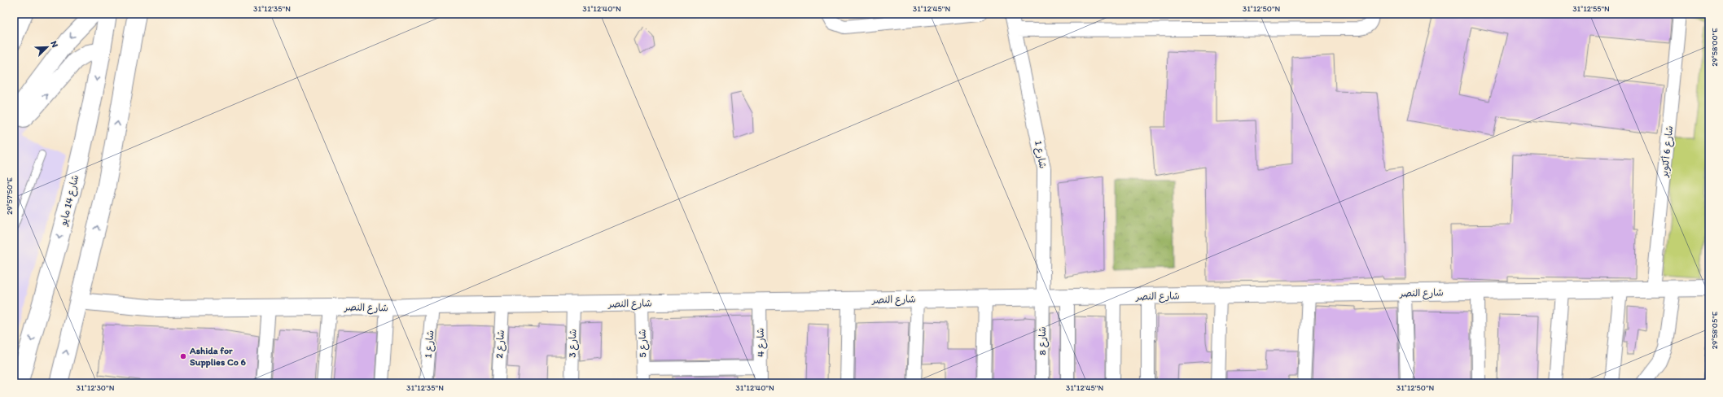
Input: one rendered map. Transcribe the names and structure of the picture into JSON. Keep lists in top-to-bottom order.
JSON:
{
  "streets": {
    "main road": ["شارع 14 مايو"],
    "street": [
      "شارع 6 أكتوبر",
      "شارع 1",
      "شارع النصر",
      "شارع 8",
      "شارع 4",
      "شارع 3",
      "شارع 5",
      "شارع 2"
    ]
  },
  "crossings": [
    ["شارع 6 أكتوبر", "شارع النصر"],
    ["شارع 1", "شارع النصر"],
    ["شارع 1", "شارع 8"],
    ["شارع النصر", "شارع 8"],
    ["شارع النصر", "شارع 4"],
    ["شارع النصر", "شارع 3"],
    ["شارع النصر", "شارع 5"],
    ["شارع النصر", "شارع 2"]
  ],
  "places": ["Ashida for Supplies Co 6"],
  "north": "top right",
  "coordinates": [
    "31°12'35\"N",
    "31°12'40\"N",
    "31°12'45\"N",
    "31°12'50\"N",
    "31°12'55\"N",
    "29°58'00\"E",
    "29°57'50\"E",
    "29°58'05\"E",
    "31°12'30\"N"
  ]
}
